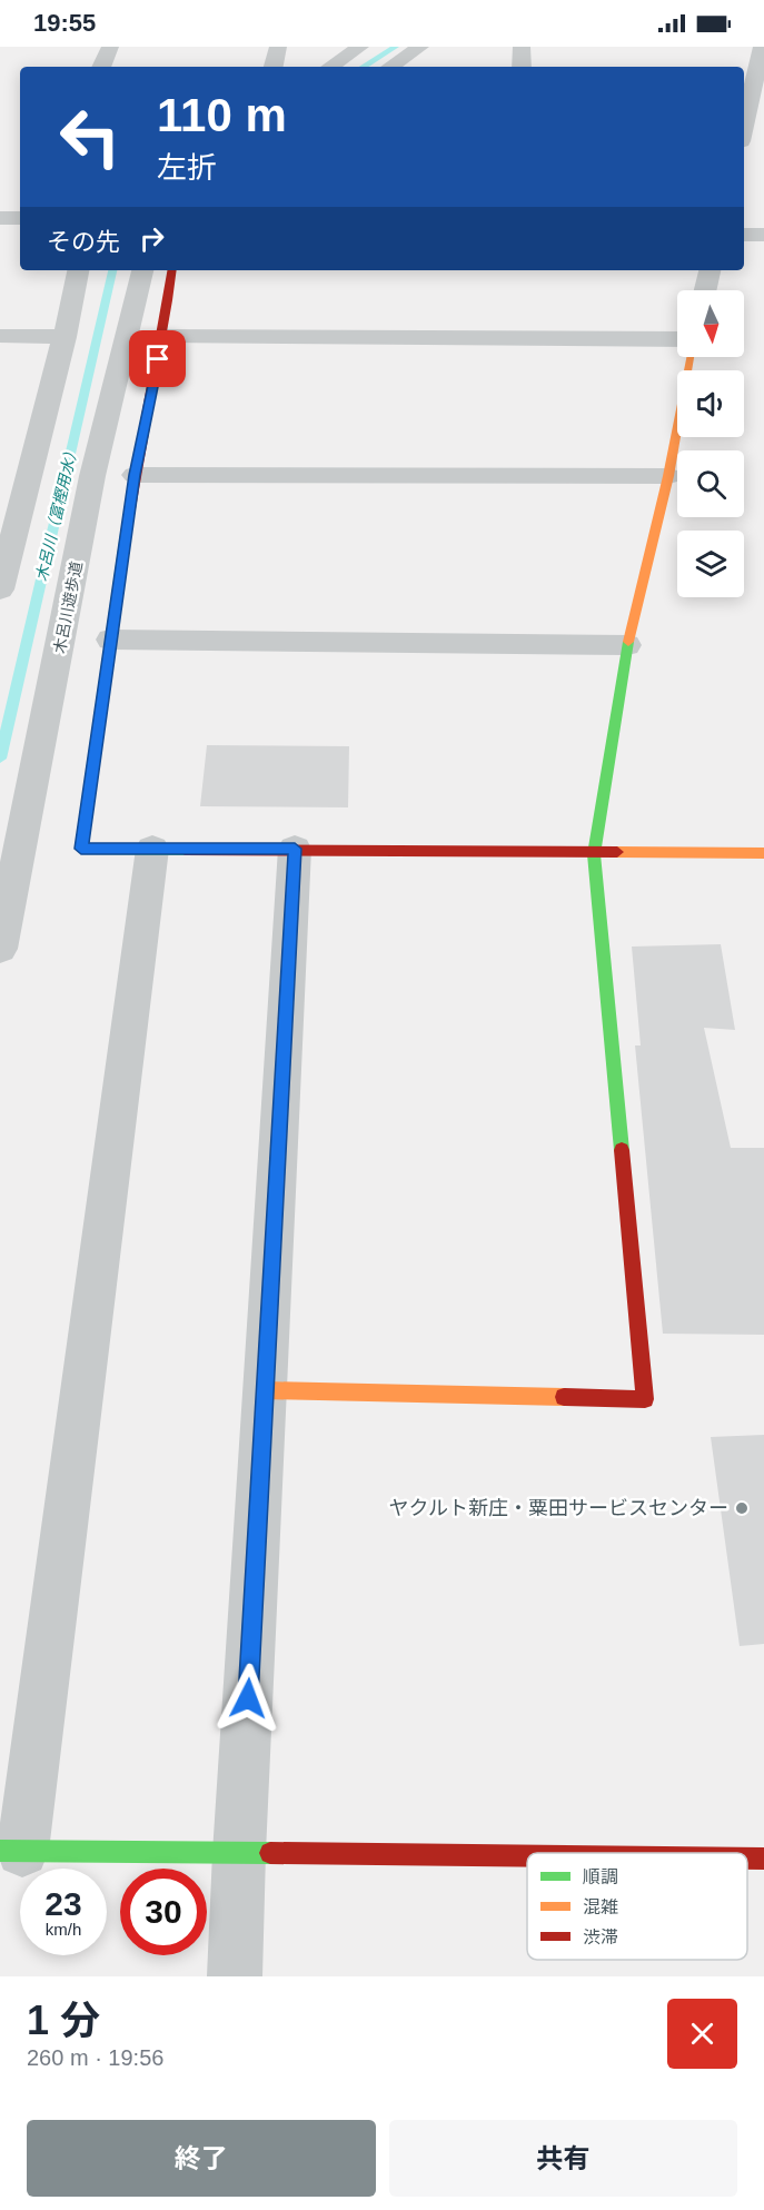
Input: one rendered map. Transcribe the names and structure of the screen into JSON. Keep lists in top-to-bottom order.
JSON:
{
  "streets": {
    "street": ["木呂川遊歩道"]
  },
  "water": ["木呂川（富樫用水）"],
  "places": ["ヤクルト新庄・粟田サービスセンター"],
  "legend": ["順調", "混雑", "渋滞"],
  "north": "bottom",
  "page": {
    "status": "19:55",
    "turn": ["110 m", "左折"],
    "then": "その先",
    "speed": "23 km/h",
    "limit": "30",
    "heading": ["1 分", "260 m · 19:56"],
    "buttons": ["終了", "共有"]
  }
}
